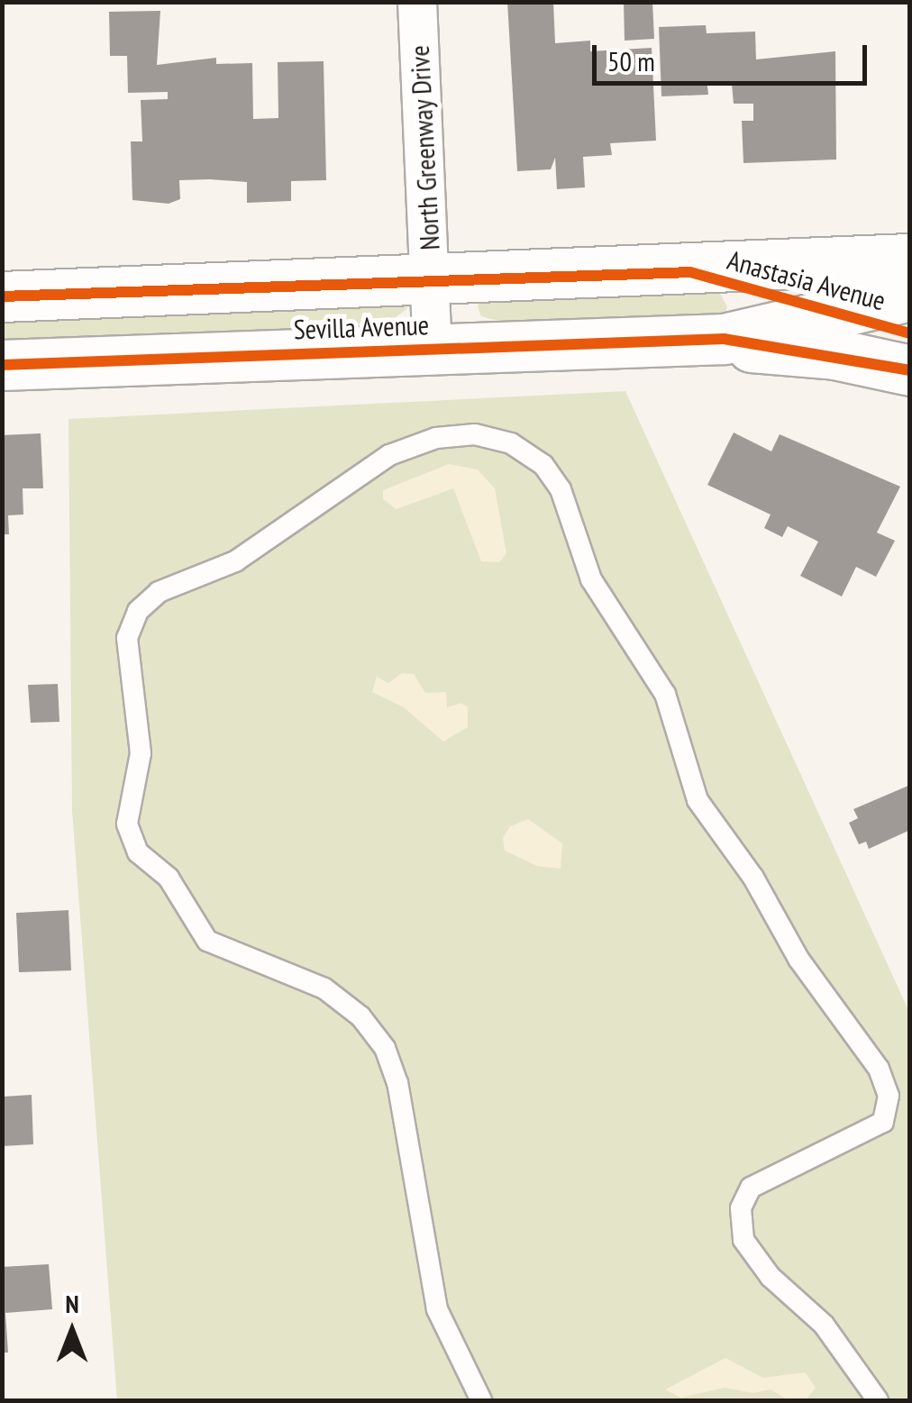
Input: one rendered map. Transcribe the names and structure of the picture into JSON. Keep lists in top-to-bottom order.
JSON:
{
  "streets": {
    "street": ["North Greenway Drive", "Anastasia Avenue", "Sevilla Avenue"]
  },
  "crossings": [
    ["North Greenway Drive", "Sevilla Avenue"],
    ["Anastasia Avenue", "Sevilla Avenue"]
  ],
  "scale_bar": "50 m",
  "north": "top"
}
